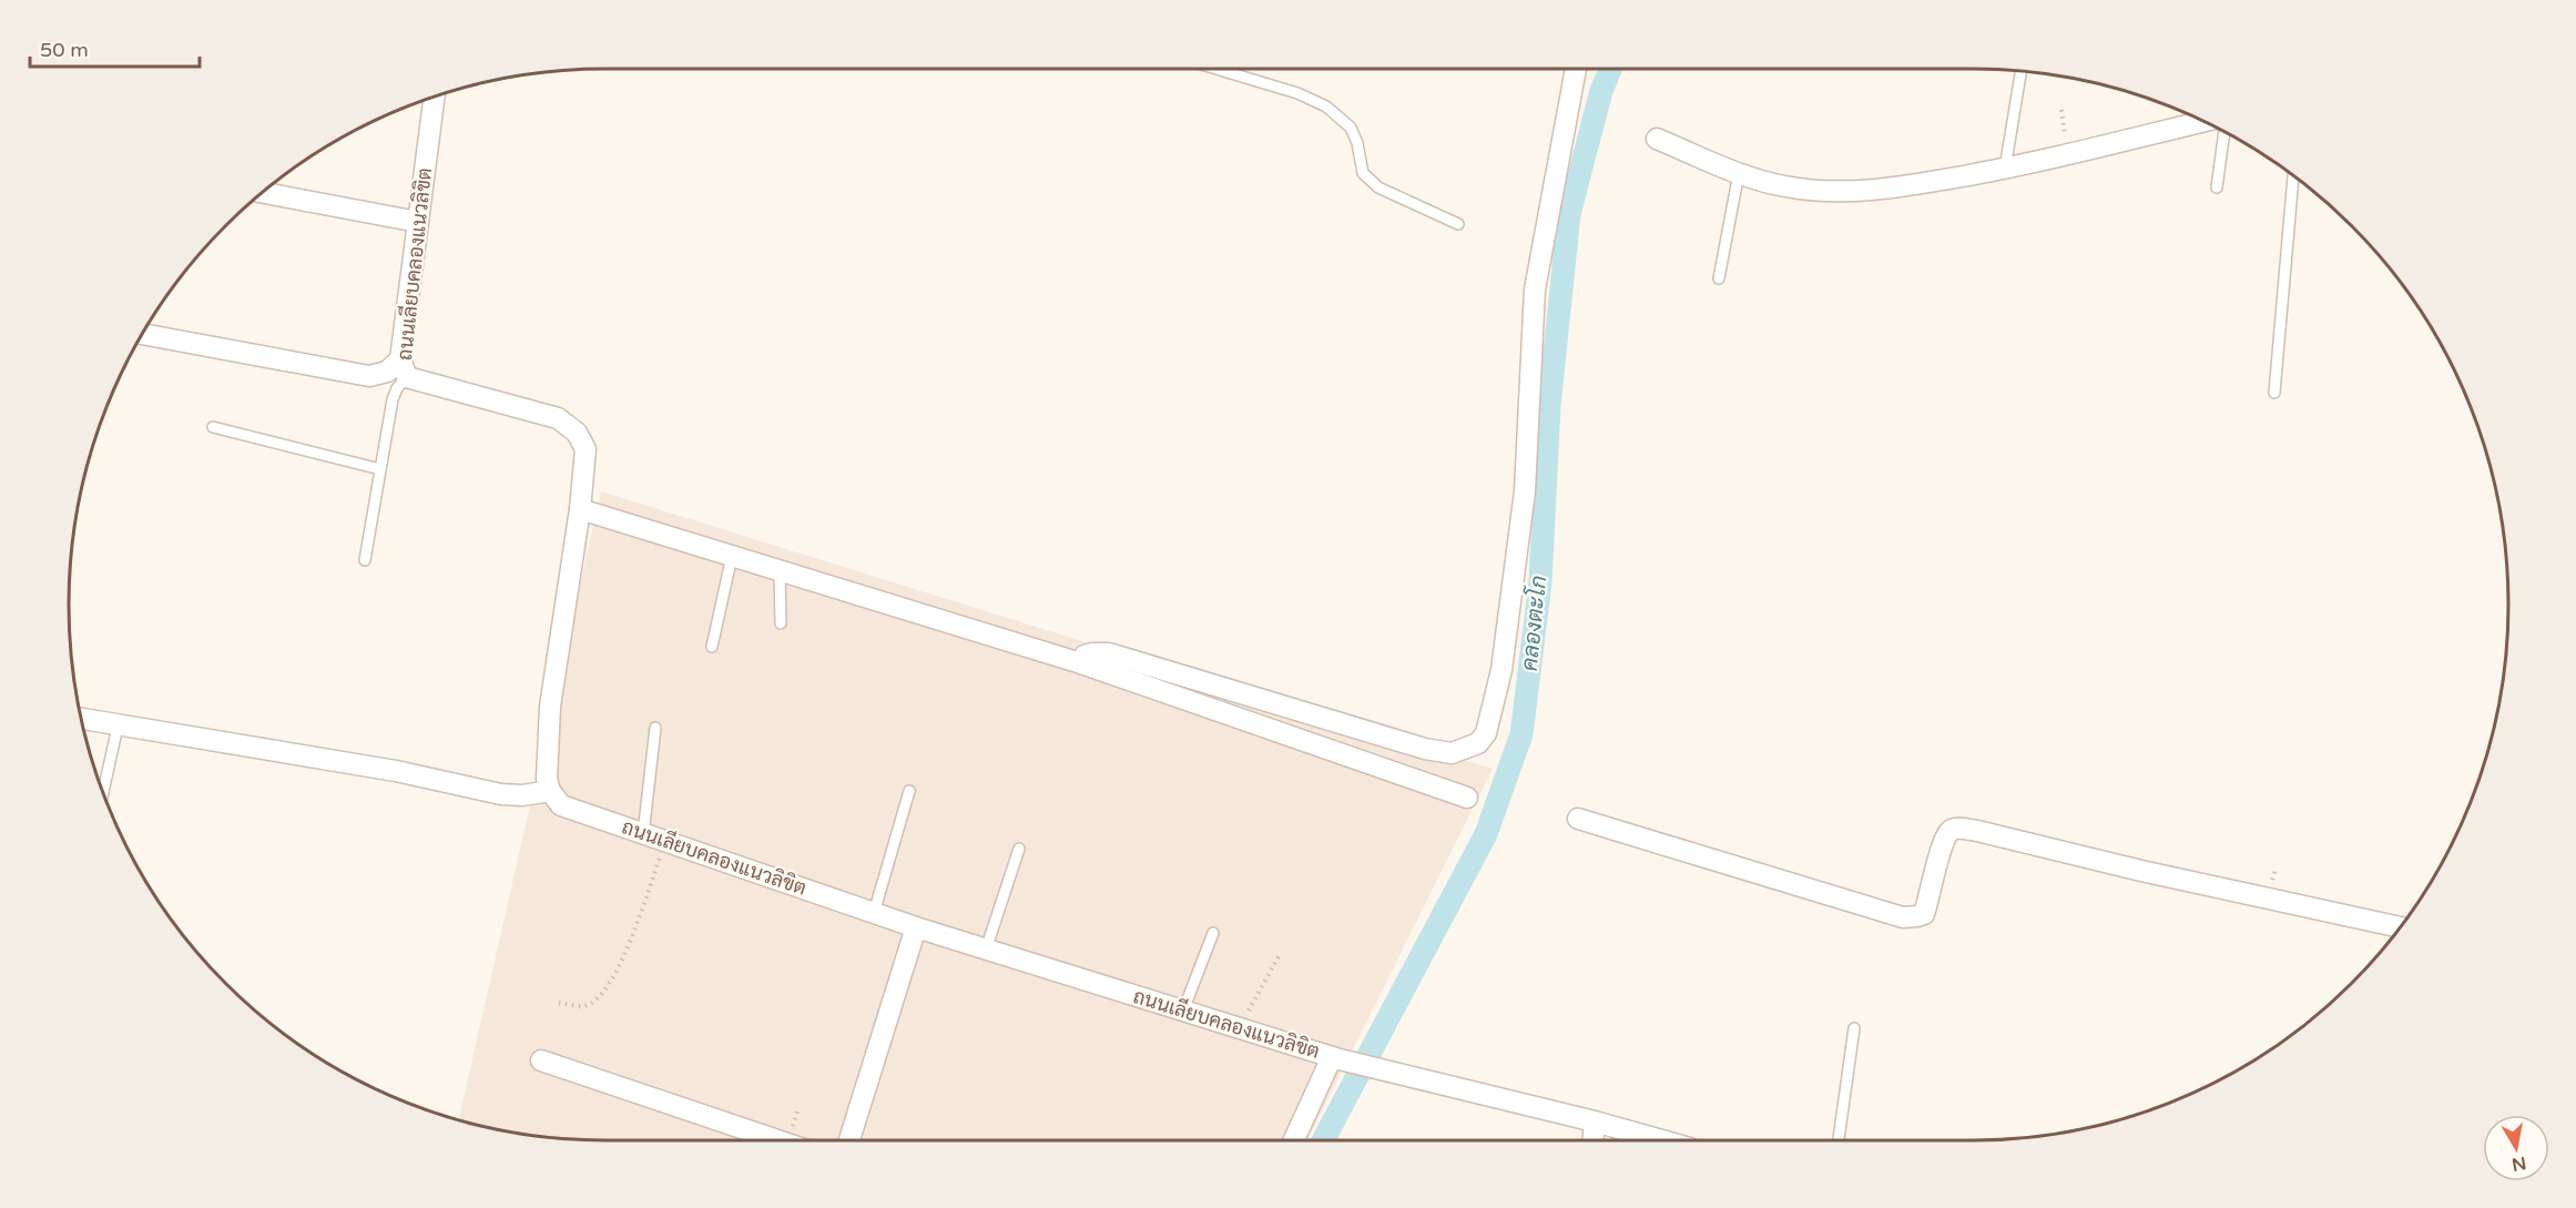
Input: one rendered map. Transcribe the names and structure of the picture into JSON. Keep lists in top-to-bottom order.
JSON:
{
  "streets": {
    "street": ["ถนนเลียบคลองแนวลิขิต"]
  },
  "water": ["คลองตะโก"],
  "scale_bar": "50 m",
  "north": "bottom"
}
